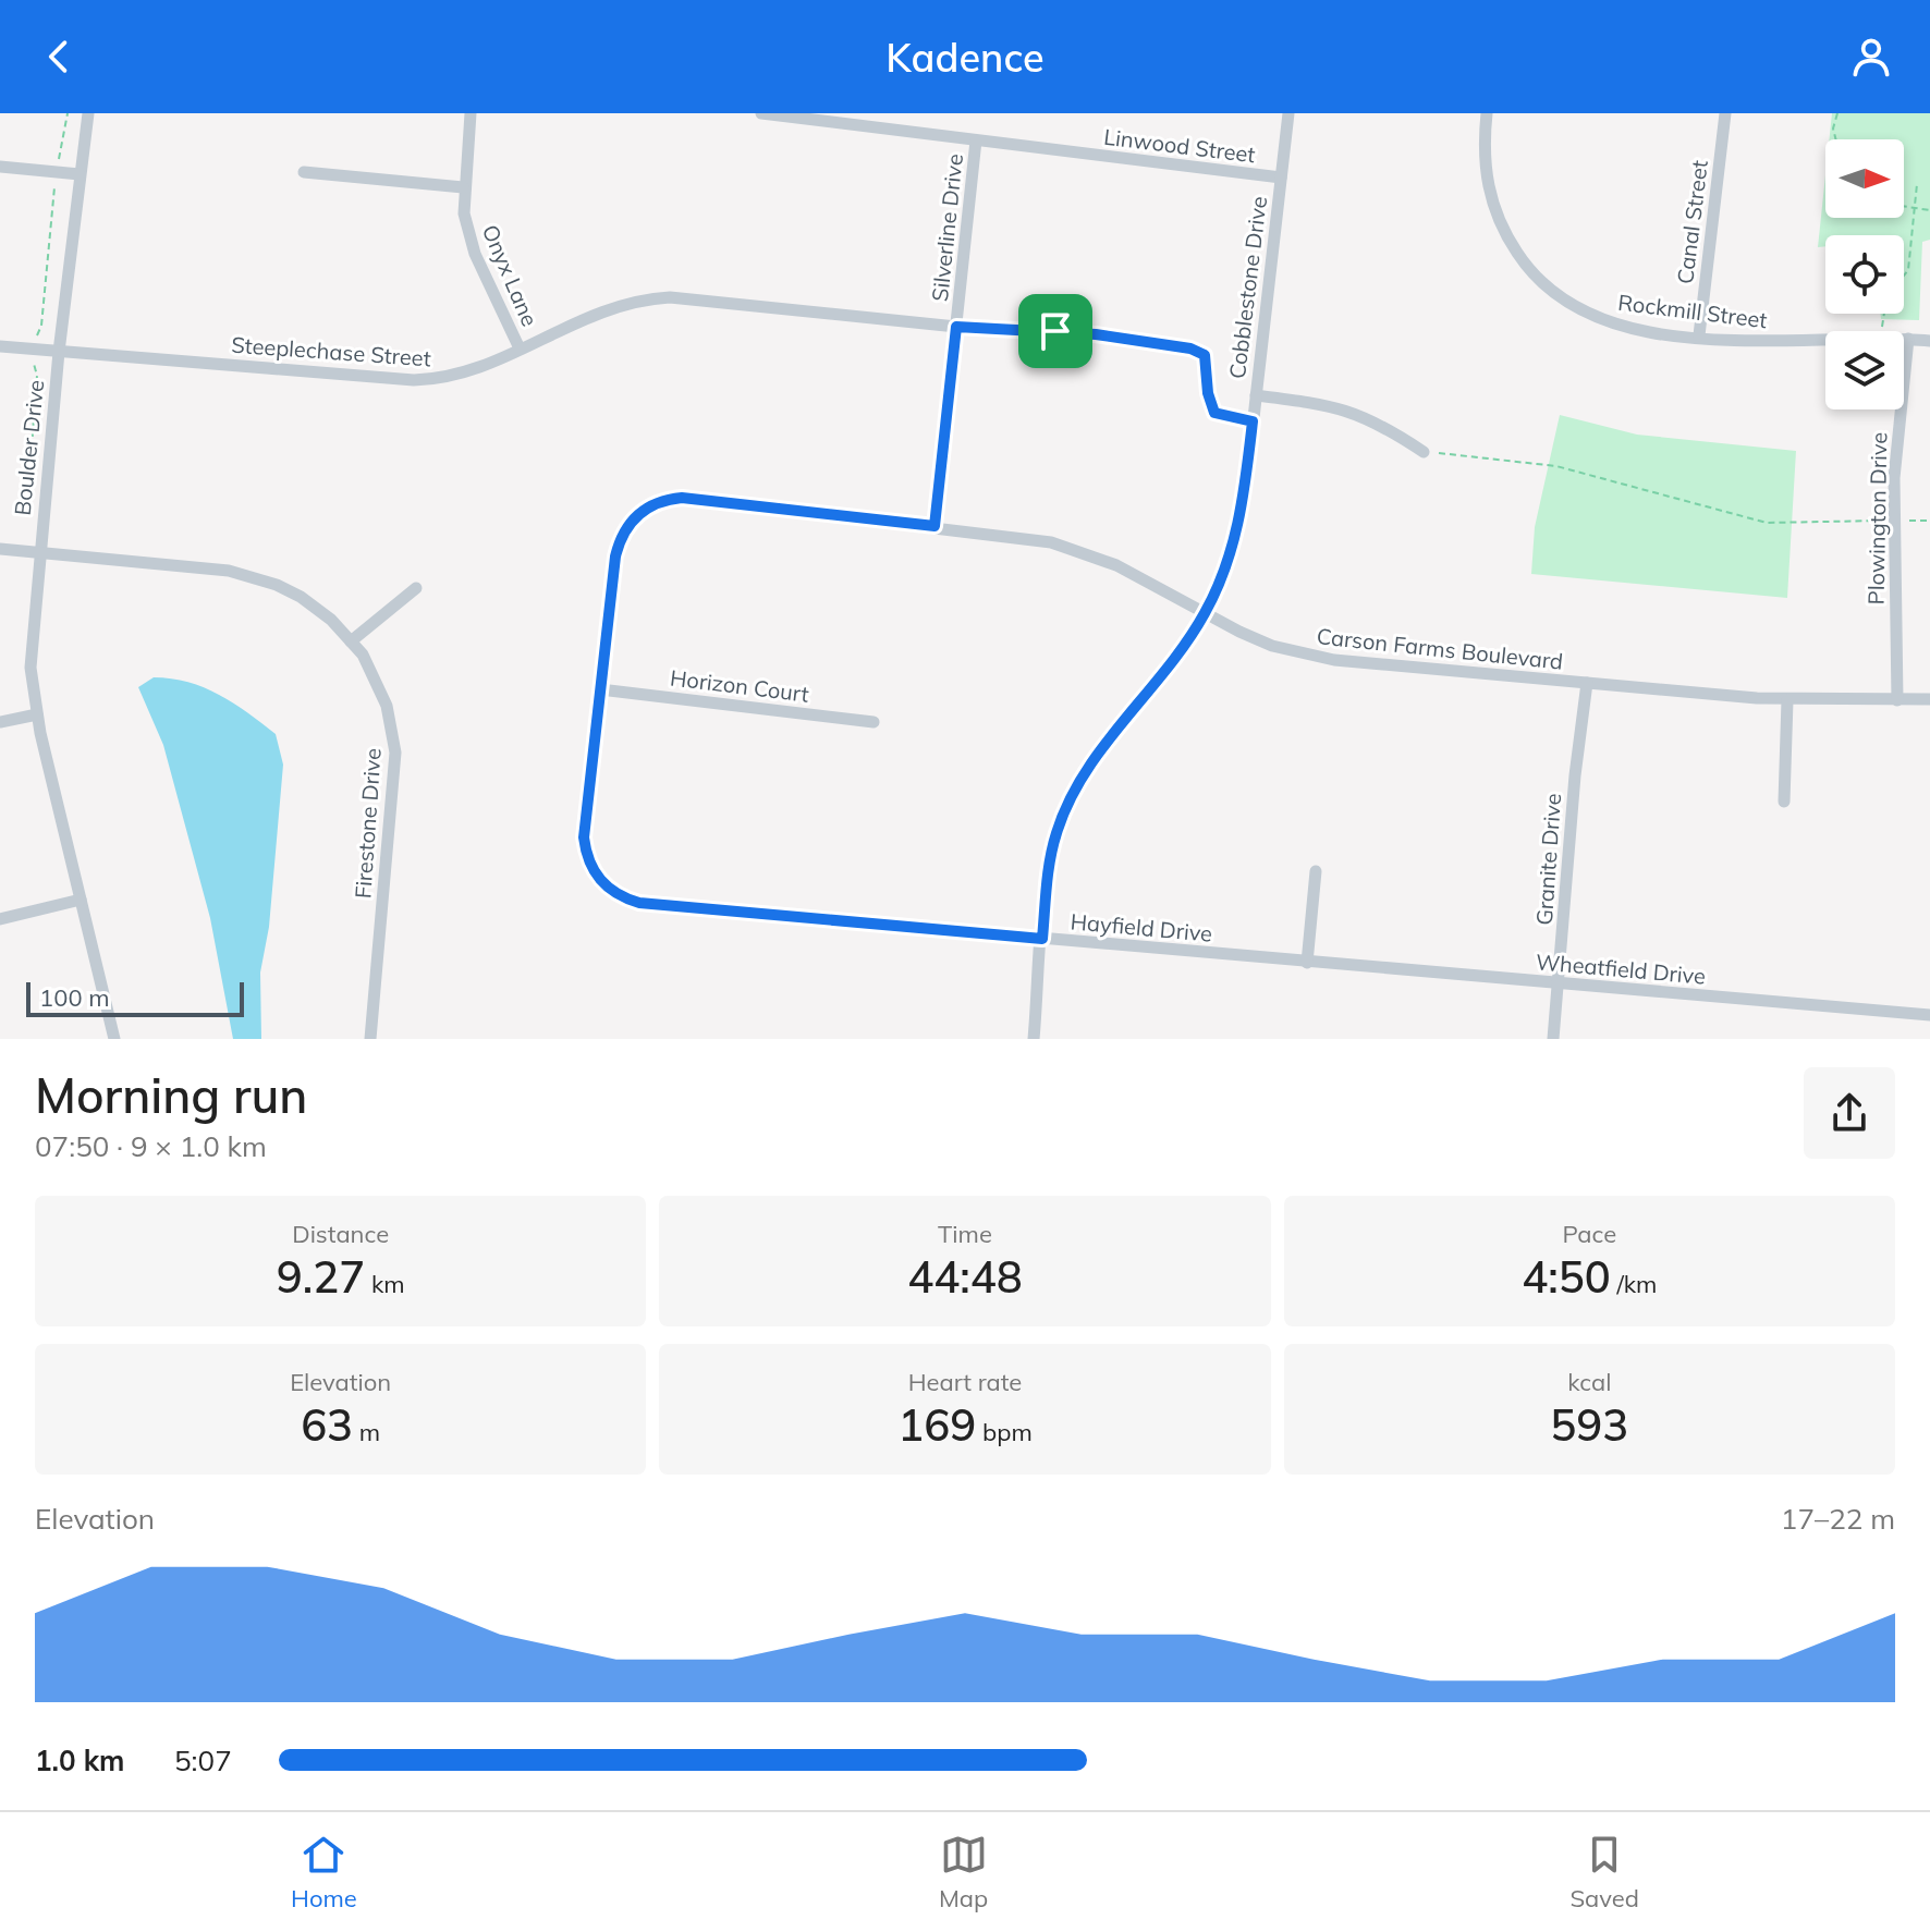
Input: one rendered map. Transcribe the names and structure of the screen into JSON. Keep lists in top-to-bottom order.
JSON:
{
  "streets": {
    "street": [
      "Linwood Street",
      "Canal Street",
      "Silverline Drive",
      "Onyx Lane",
      "Cobblestone Drive",
      "Rockmill Street",
      "Steeplechase Street",
      "Boulder Drive",
      "Plowington Drive",
      "Carson Farms Boulevard",
      "Horizon Court",
      "Firestone Drive",
      "Granite Drive",
      "Hayfield Drive",
      "Wheatfield Drive"
    ]
  },
  "crossings": [
    ["Linwood Street", "Silverline Drive"],
    ["Linwood Street", "Cobblestone Drive"],
    ["Canal Street", "Rockmill Street"],
    ["Silverline Drive", "Steeplechase Street"],
    ["Silverline Drive", "Carson Farms Boulevard"],
    ["Onyx Lane", "Steeplechase Street"],
    ["Cobblestone Drive", "Carson Farms Boulevard"],
    ["Cobblestone Drive", "Hayfield Drive"],
    ["Rockmill Street", "Plowington Drive"],
    ["Steeplechase Street", "Boulder Drive"],
    ["Boulder Drive", "Firestone Drive"],
    ["Plowington Drive", "Carson Farms Boulevard"],
    ["Carson Farms Boulevard", "Horizon Court"],
    ["Carson Farms Boulevard", "Granite Drive"],
    ["Carson Farms Boulevard", "Hayfield Drive"],
    ["Horizon Court", "Hayfield Drive"],
    ["Granite Drive", "Wheatfield Drive"],
    ["Hayfield Drive", "Wheatfield Drive"]
  ],
  "scale_bar": "100 m",
  "north": "right",
  "page": {
    "header": "Kadence",
    "scale": "100 m",
    "heading": ["Morning run", "07:50 · 9 × 1.0 km"],
    "stats": [
      ["Distance", "9.27 km"],
      ["Time", "44:48"],
      ["Pace", "4:50 /km"],
      ["Elevation", "63 m"],
      ["Heart rate", "169 bpm"],
      ["kcal", "593"]
    ],
    "chart": ["Elevation", "17–22 m"],
    "list": [
      {
        "name": "1.0 km",
        "note": "5:07"
      }
    ],
    "tabs": ["Home", "Map", "Saved"]
  }
}
